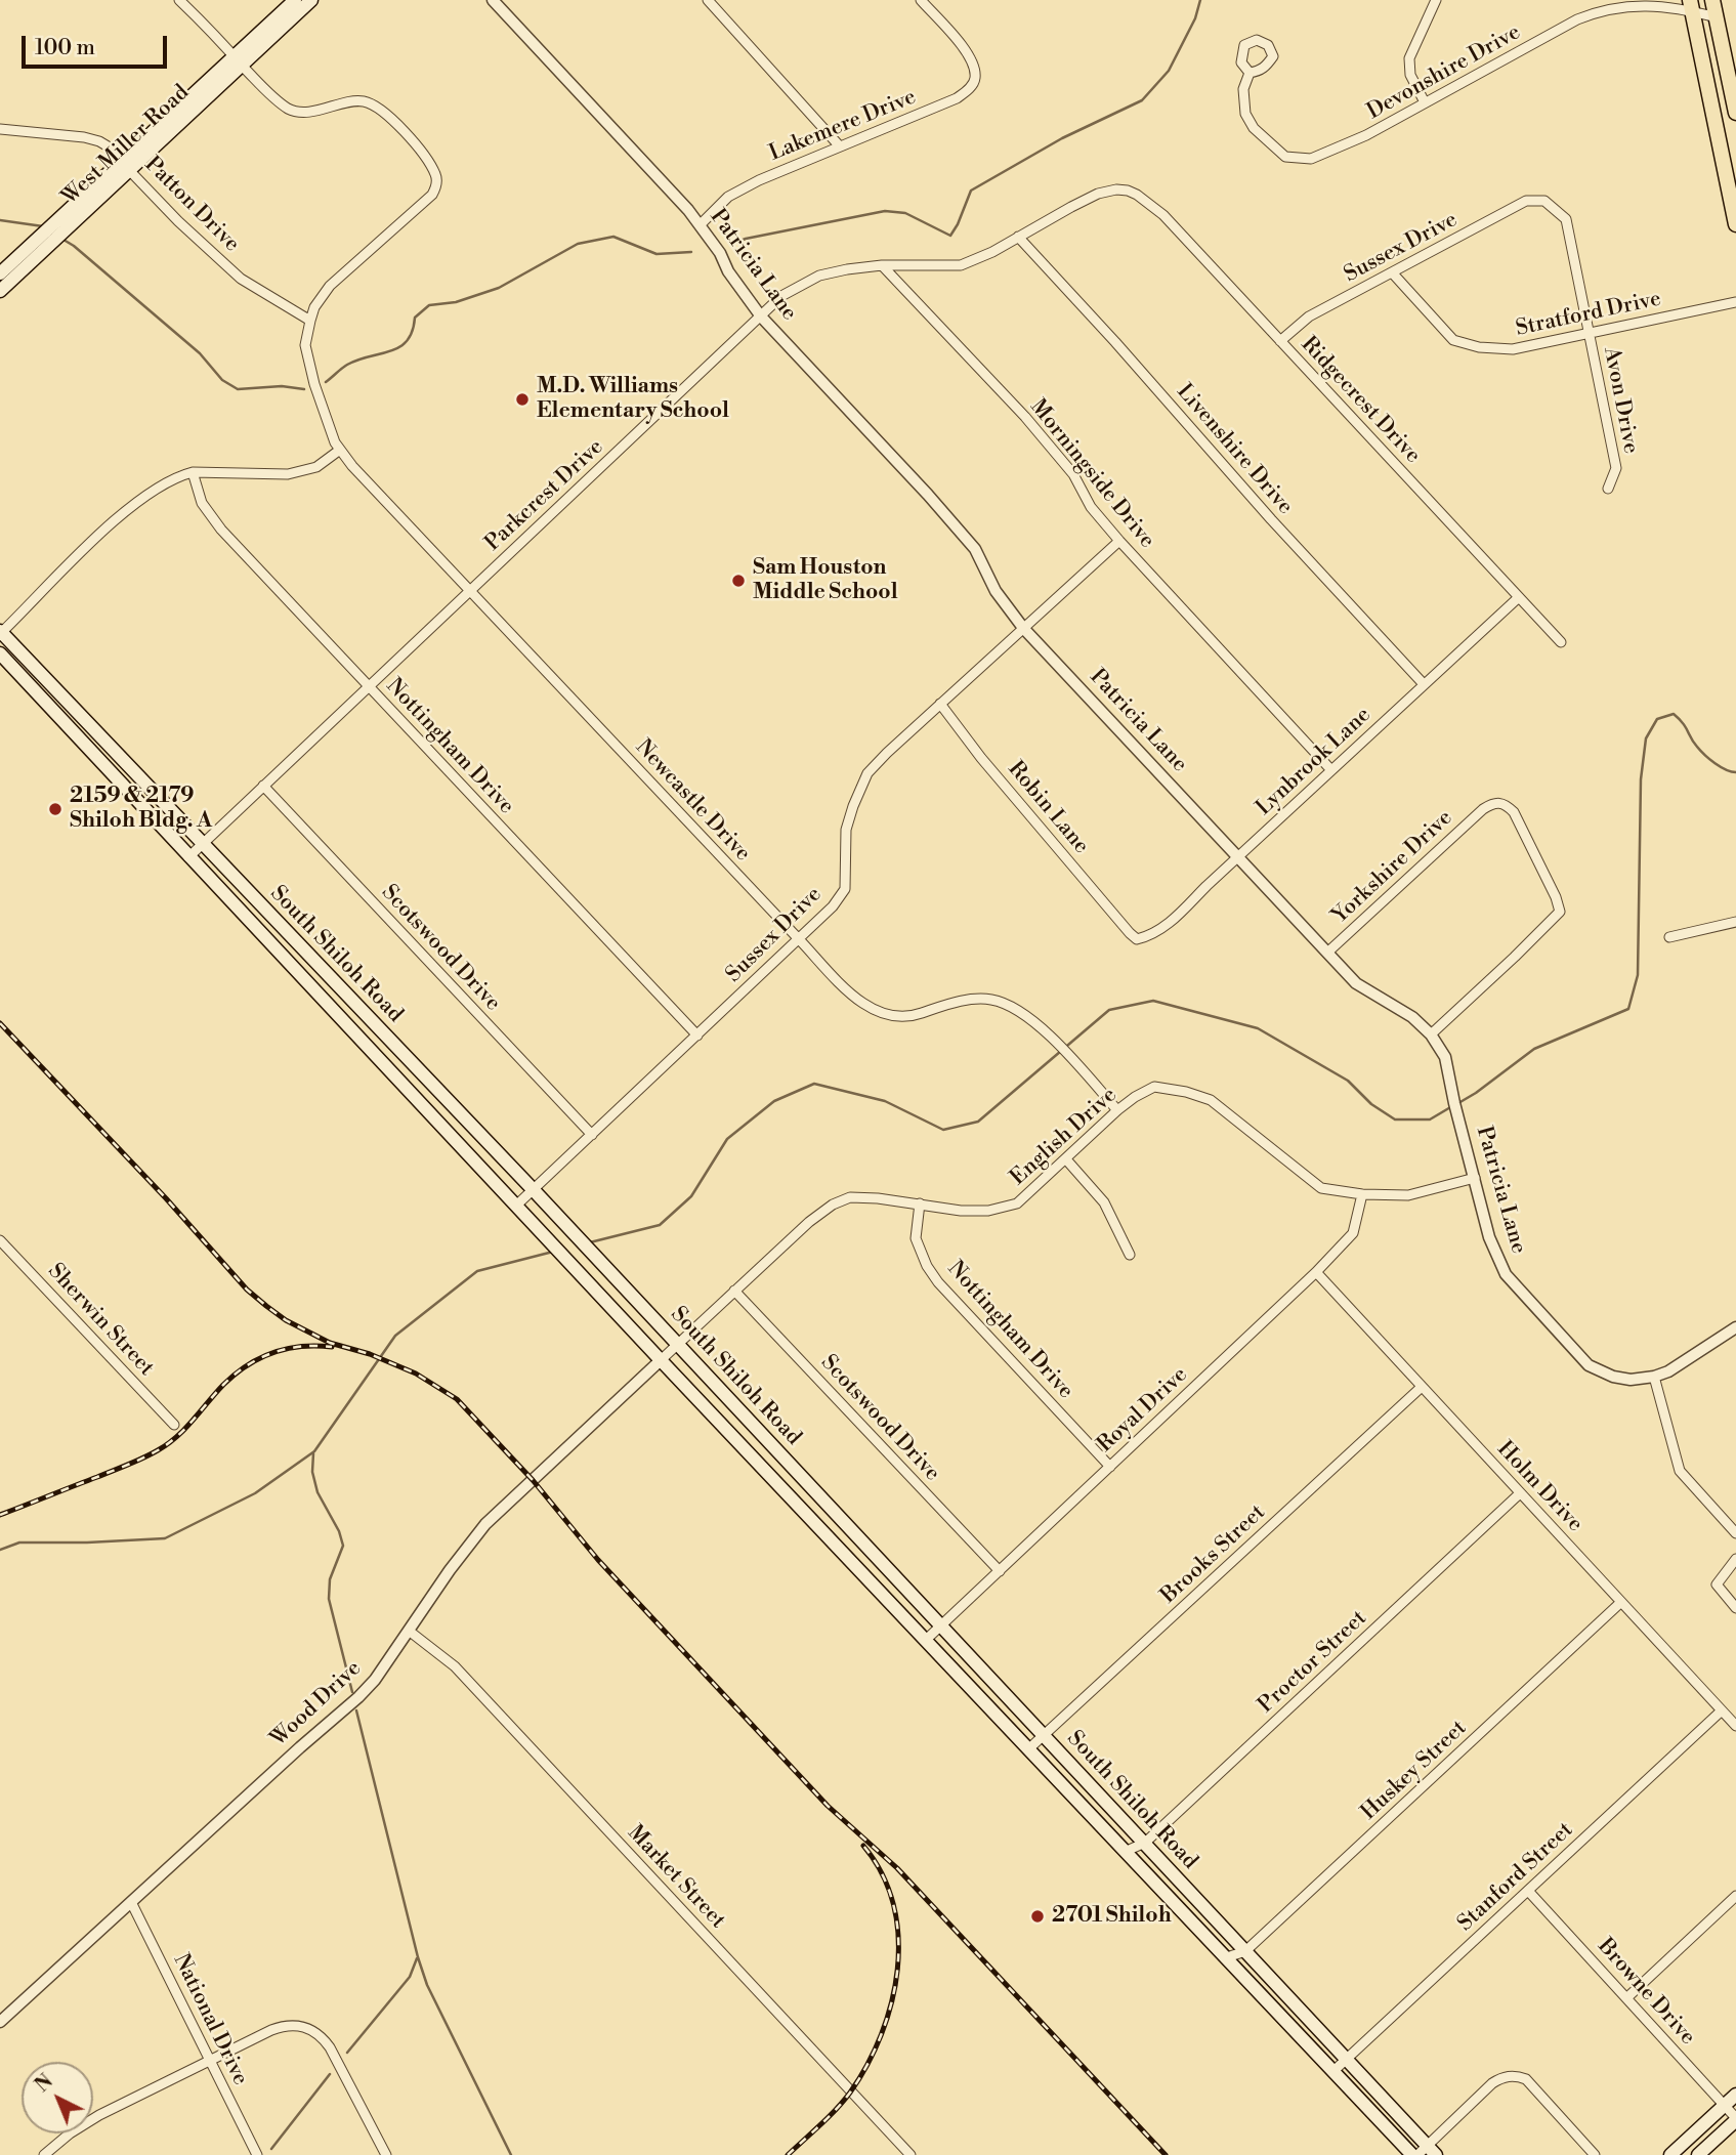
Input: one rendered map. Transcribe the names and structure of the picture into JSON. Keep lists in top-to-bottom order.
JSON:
{
  "streets": {
    "main road": ["West Miller Road", "South Shiloh Road"],
    "street": [
      "Devonshire Drive",
      "Lakemere Drive",
      "Patton Drive",
      "Sussex Drive",
      "Patricia Lane",
      "Stratford Drive",
      "Ridgecrest Drive",
      "Avon Drive",
      "Livenshire Drive",
      "Morningside Drive",
      "Parkcrest Drive",
      "Nottingham Drive",
      "Lynbrook Lane",
      "Newcastle Drive",
      "Robin Lane",
      "Yorkshire Drive",
      "Scotswood Drive",
      "English Drive",
      "Sherwin Street",
      "Royal Drive",
      "Holm Drive",
      "Brooks Street",
      "Proctor Street",
      "Wood Drive",
      "Huskey Street",
      "Market Street",
      "Stanford Street",
      "Browne Drive",
      "National Drive"
    ]
  },
  "crossings": [
    ["Lakemere Drive", "Patricia Lane"],
    ["West Miller Road", "Patton Drive"],
    ["Patton Drive", "Newcastle Drive"],
    ["Sussex Drive", "Patricia Lane"],
    ["Sussex Drive", "Stratford Drive"],
    ["Sussex Drive", "Ridgecrest Drive"],
    ["Sussex Drive", "Avon Drive"],
    ["Sussex Drive", "Morningside Drive"],
    ["Sussex Drive", "Nottingham Drive"],
    ["Sussex Drive", "Newcastle Drive"],
    ["Sussex Drive", "Robin Lane"],
    ["Sussex Drive", "Scotswood Drive"],
    ["Sussex Drive", "South Shiloh Road"],
    ["Patricia Lane", "Parkcrest Drive"],
    ["Patricia Lane", "Lynbrook Lane"],
    ["Patricia Lane", "Yorkshire Drive"],
    ["Patricia Lane", "English Drive"],
    ["Stratford Drive", "Avon Drive"],
    ["Ridgecrest Drive", "Parkcrest Drive"],
    ["Ridgecrest Drive", "Lynbrook Lane"],
    ["Livenshire Drive", "Parkcrest Drive"],
    ["Livenshire Drive", "Lynbrook Lane"],
    ["Morningside Drive", "Parkcrest Drive"],
    ["Morningside Drive", "Lynbrook Lane"],
    ["Parkcrest Drive", "Nottingham Drive"],
    ["Parkcrest Drive", "Newcastle Drive"],
    ["Parkcrest Drive", "Scotswood Drive"],
    ["Parkcrest Drive", "South Shiloh Road"],
    ["Nottingham Drive", "English Drive"],
    ["Nottingham Drive", "Royal Drive"],
    ["Lynbrook Lane", "Robin Lane"],
    ["Newcastle Drive", "English Drive"],
    ["Scotswood Drive", "English Drive"],
    ["Scotswood Drive", "Royal Drive"],
    ["South Shiloh Road", "English Drive"],
    ["South Shiloh Road", "Royal Drive"],
    ["South Shiloh Road", "Brooks Street"],
    ["South Shiloh Road", "Proctor Street"],
    ["South Shiloh Road", "Wood Drive"],
    ["South Shiloh Road", "Huskey Street"],
    ["South Shiloh Road", "Stanford Street"],
    ["English Drive", "Royal Drive"],
    ["English Drive", "Wood Drive"],
    ["Royal Drive", "Holm Drive"],
    ["Holm Drive", "Brooks Street"],
    ["Holm Drive", "Proctor Street"],
    ["Holm Drive", "Huskey Street"],
    ["Holm Drive", "Stanford Street"],
    ["Wood Drive", "Market Street"],
    ["Wood Drive", "National Drive"],
    ["Stanford Street", "Browne Drive"]
  ],
  "places": [
    "M.D. Williams Elementary School",
    "Sam Houston Middle School",
    "2159 & 2179 Shiloh Bldg. A",
    "2701 Shiloh"
  ],
  "scale_bar": "100 m",
  "north": "top left"
}
